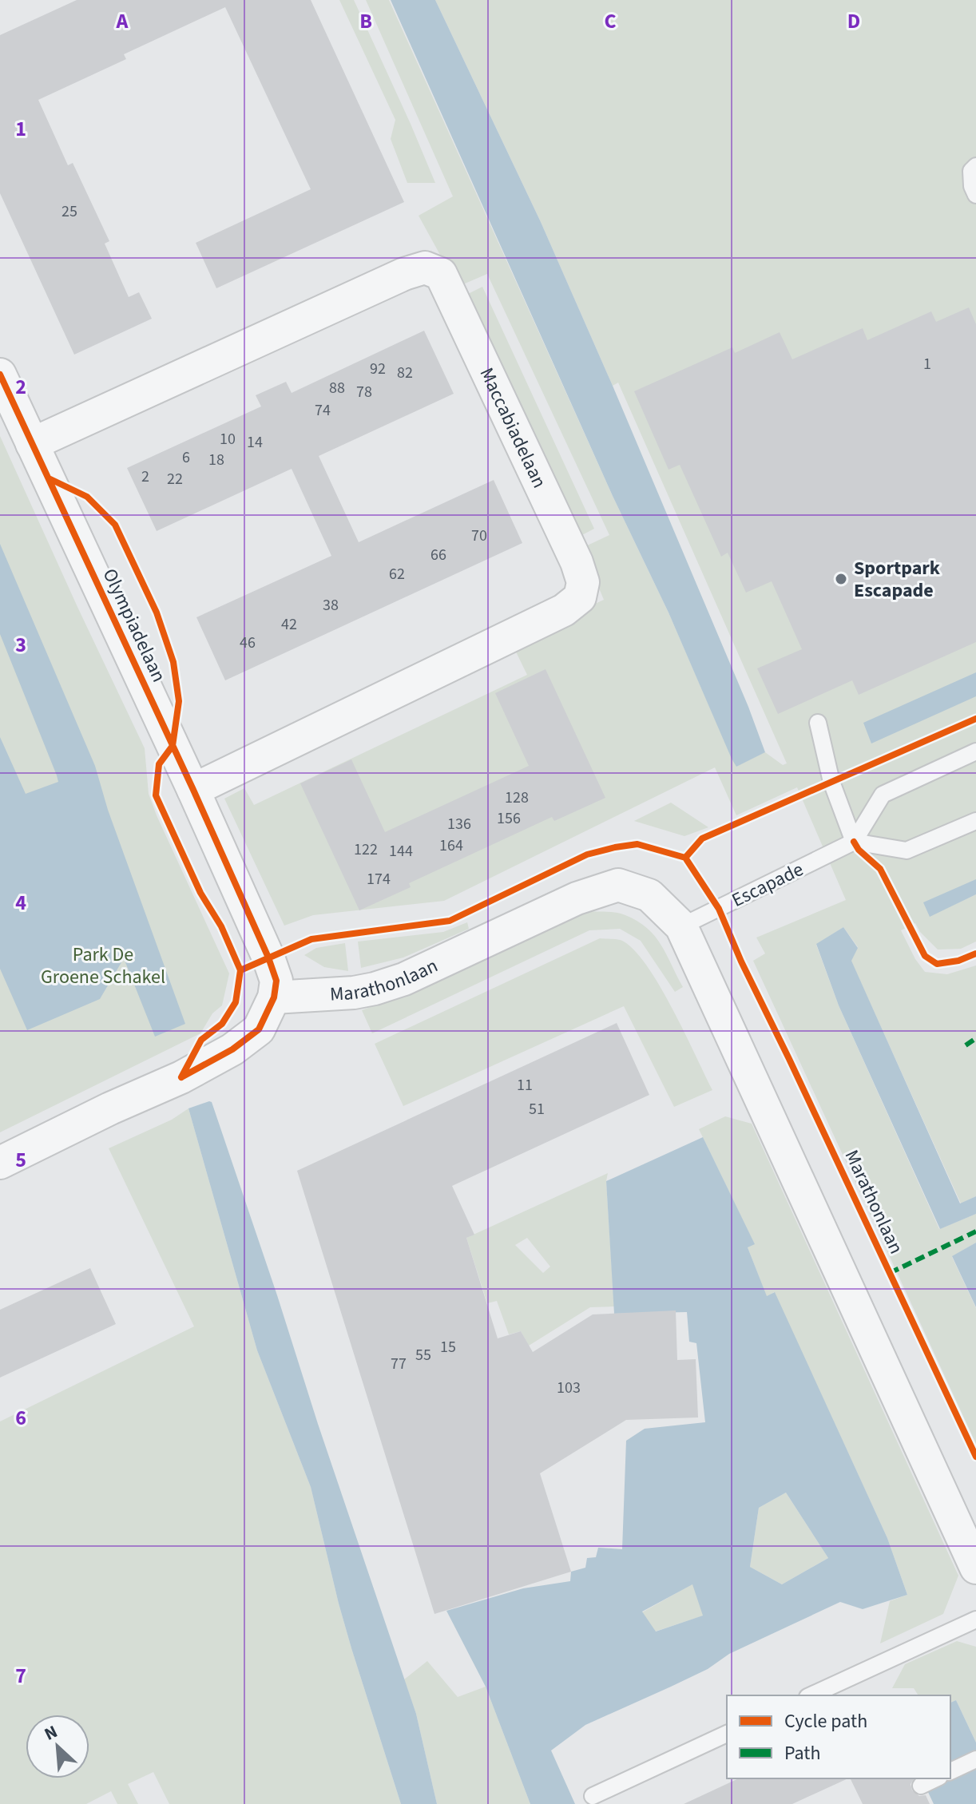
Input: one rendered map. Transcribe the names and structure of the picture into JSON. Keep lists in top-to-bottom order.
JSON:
{
  "streets": {
    "street": ["Maccabiadelaan", "Olympiadelaan", "Marathonlaan"],
    "lane": ["Escapade"]
  },
  "crossings": [
    ["Maccabiadelaan", "Olympiadelaan"],
    ["Olympiadelaan", "Marathonlaan"],
    ["Escapade", "Marathonlaan"]
  ],
  "parks": ["Park De Groene Schakel"],
  "places": ["Sportpark Escapade"],
  "house_numbers": [
    "25",
    "1",
    "92",
    "82",
    "88",
    "78",
    "74",
    "10",
    "14",
    "6",
    "18",
    "2",
    "22",
    "70",
    "66",
    "62",
    "38",
    "42",
    "46",
    "128",
    "156",
    "136",
    "164",
    "122",
    "144",
    "174",
    "11",
    "51",
    "15",
    "55",
    "77",
    "103"
  ],
  "legend": ["Cycle path", "Path"],
  "north": "top left",
  "grid": {
    "columns": [
      "A",
      "B",
      "C",
      "D"
    ],
    "rows": [
      "1",
      "2",
      "3",
      "4",
      "5",
      "6",
      "7"
    ]
  }
}
